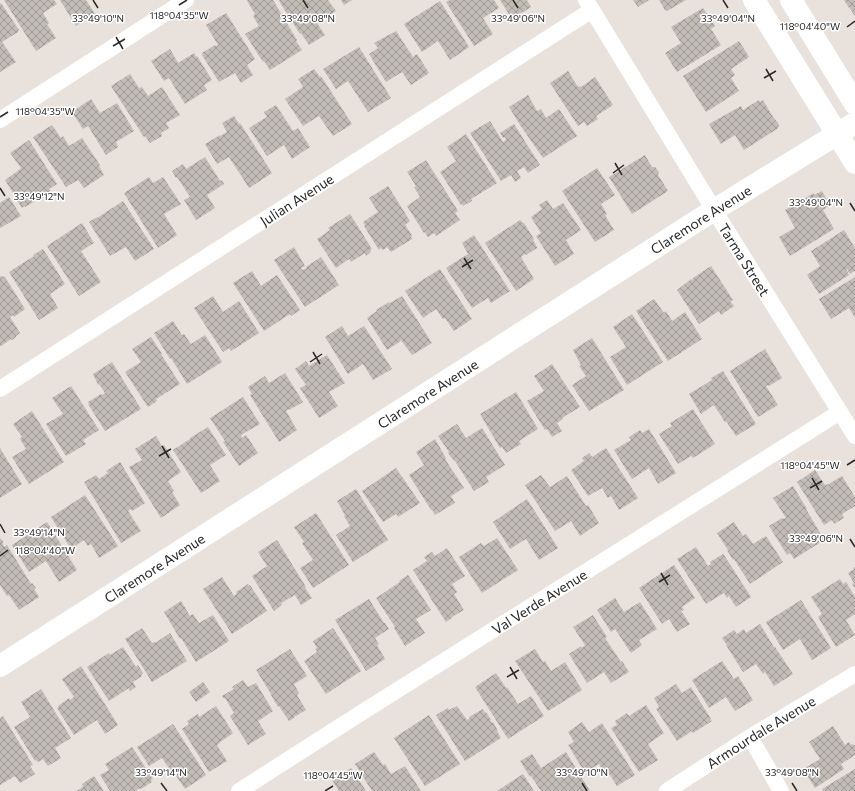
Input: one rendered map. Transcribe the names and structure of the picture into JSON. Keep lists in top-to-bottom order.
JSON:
{
  "streets": {
    "street": [
      "Julian Avenue",
      "Claremore Avenue",
      "Tarma Street",
      "Val Verde Avenue",
      "Armourdale Avenue"
    ]
  },
  "crossings": [
    ["Julian Avenue", "Tarma Street"],
    ["Claremore Avenue", "Tarma Street"],
    ["Tarma Street", "Val Verde Avenue"]
  ],
  "coordinates": [
    "118°04'35\"W",
    "33°49'10\"N",
    "33°49'08\"N",
    "33°49'06\"N",
    "33°49'04\"N",
    "118°04'40\"W",
    "33°49'12\"N",
    "118°04'45\"W",
    "33°49'14\"N"
  ]
}
